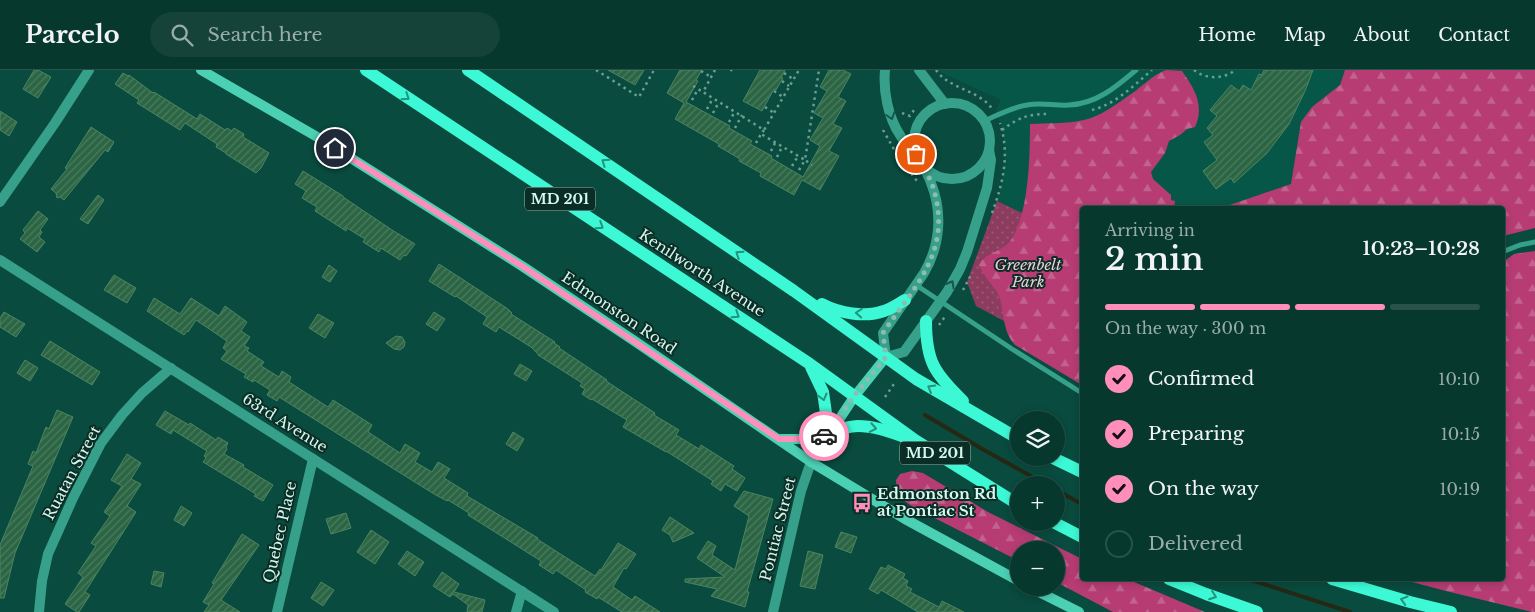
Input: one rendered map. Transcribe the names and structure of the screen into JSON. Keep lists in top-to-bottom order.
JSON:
{
  "streets": {
    "main road": ["MD 201", "Kenilworth Avenue"],
    "street": [
      "Edmonston Road",
      "63rd Avenue",
      "Ruatan Street",
      "Pontiac Street",
      "Quebec Place"
    ]
  },
  "crossings": [
    ["Kenilworth Avenue", "Pontiac Street"],
    ["Edmonston Road", "Pontiac Street"],
    ["63rd Avenue", "Ruatan Street"],
    ["63rd Avenue", "Quebec Place"]
  ],
  "parks": ["Greenbelt Park"],
  "places": {
    "bus stop": ["Edmonston Rd at Pontiac St"]
  },
  "page": {
    "header": "Parcelo",
    "search": "Search here",
    "nav": [
      "Home",
      "Map",
      "About",
      "Contact"
    ],
    "heading": ["2 min", "Arriving in", "10:23–10:28"],
    "bar": "On the way · 300 m",
    "list": [
      ["Confirmed", "10:10"],
      ["Preparing", "10:15"],
      ["On the way", "10:19"],
      "Delivered"
    ],
    "map_buttons": ["+", "−"]
  }
}
